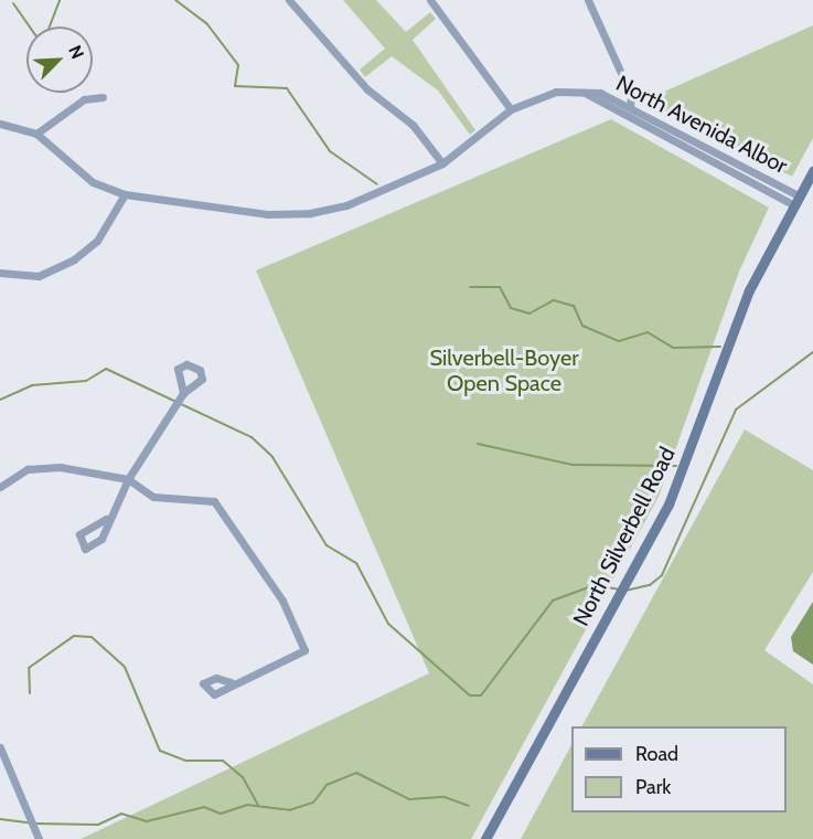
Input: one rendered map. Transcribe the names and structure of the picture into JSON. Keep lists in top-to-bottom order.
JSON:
{
  "streets": {
    "main road": ["North Silverbell Road"],
    "street": ["North Avenida Albor"]
  },
  "crossings": [
    ["North Avenida Albor", "North Silverbell Road"]
  ],
  "parks": ["Silverbell-Boyer Open Space"],
  "legend": ["Road", "Park"],
  "north": "top right"
}
